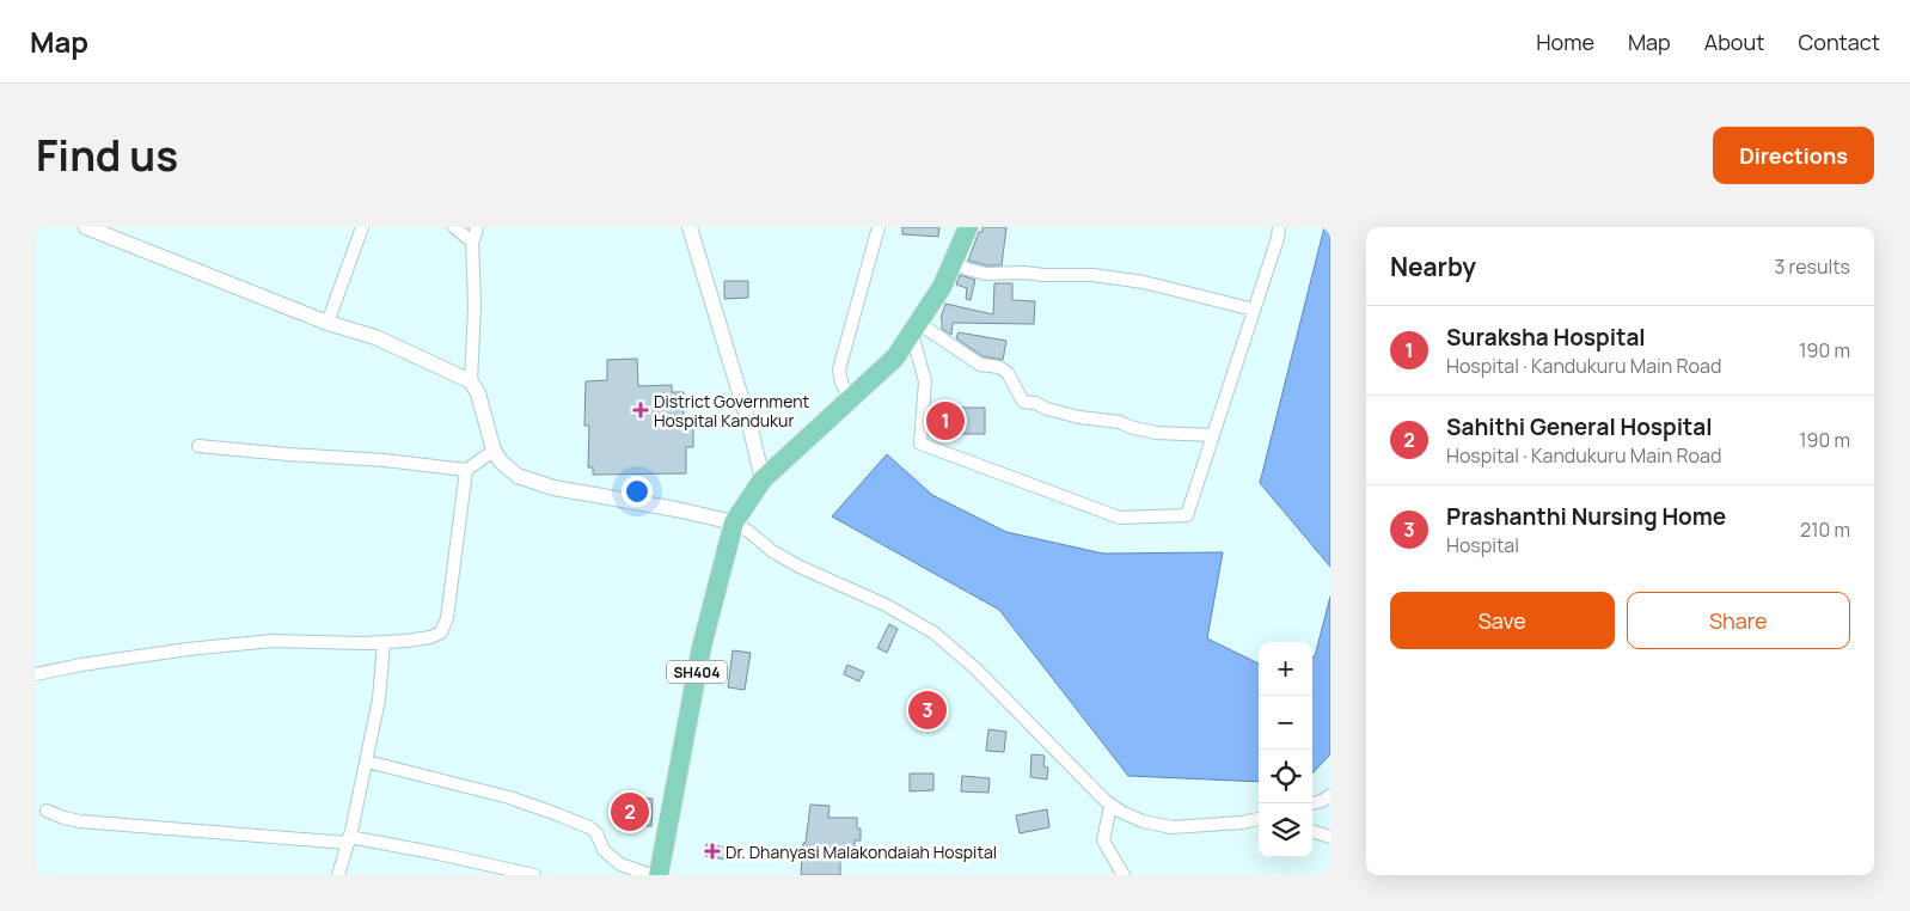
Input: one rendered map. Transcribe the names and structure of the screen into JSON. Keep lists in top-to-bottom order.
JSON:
{
  "streets": {
    "main road": ["SH404"]
  },
  "places": {
    "health": ["District Government Hospital Kandukur", "Dr. Dhanyasi Malakondaiah Hospital"]
  },
  "page": {
    "header": "Map",
    "nav": [
      "Home",
      "Map",
      "About",
      "Contact"
    ],
    "title": "Find us",
    "buttons": [
      "Directions",
      ["Save", "Share"]
    ],
    "heading": ["Nearby", "3 results"],
    "list": [
      {
        "mark": "1",
        "name": "Suraksha Hospital",
        "note": "Hospital · Kandukuru Main Road",
        "value": "190 m"
      },
      {
        "mark": "2",
        "name": "Sahithi General Hospital",
        "note": "Hospital · Kandukuru Main Road",
        "value": "190 m"
      },
      {
        "mark": "3",
        "name": "Prashanthi Nursing Home",
        "note": "Hospital",
        "value": "210 m"
      }
    ],
    "pins": ["1", "3", "2"],
    "map_buttons": ["+", "−"]
  }
}
